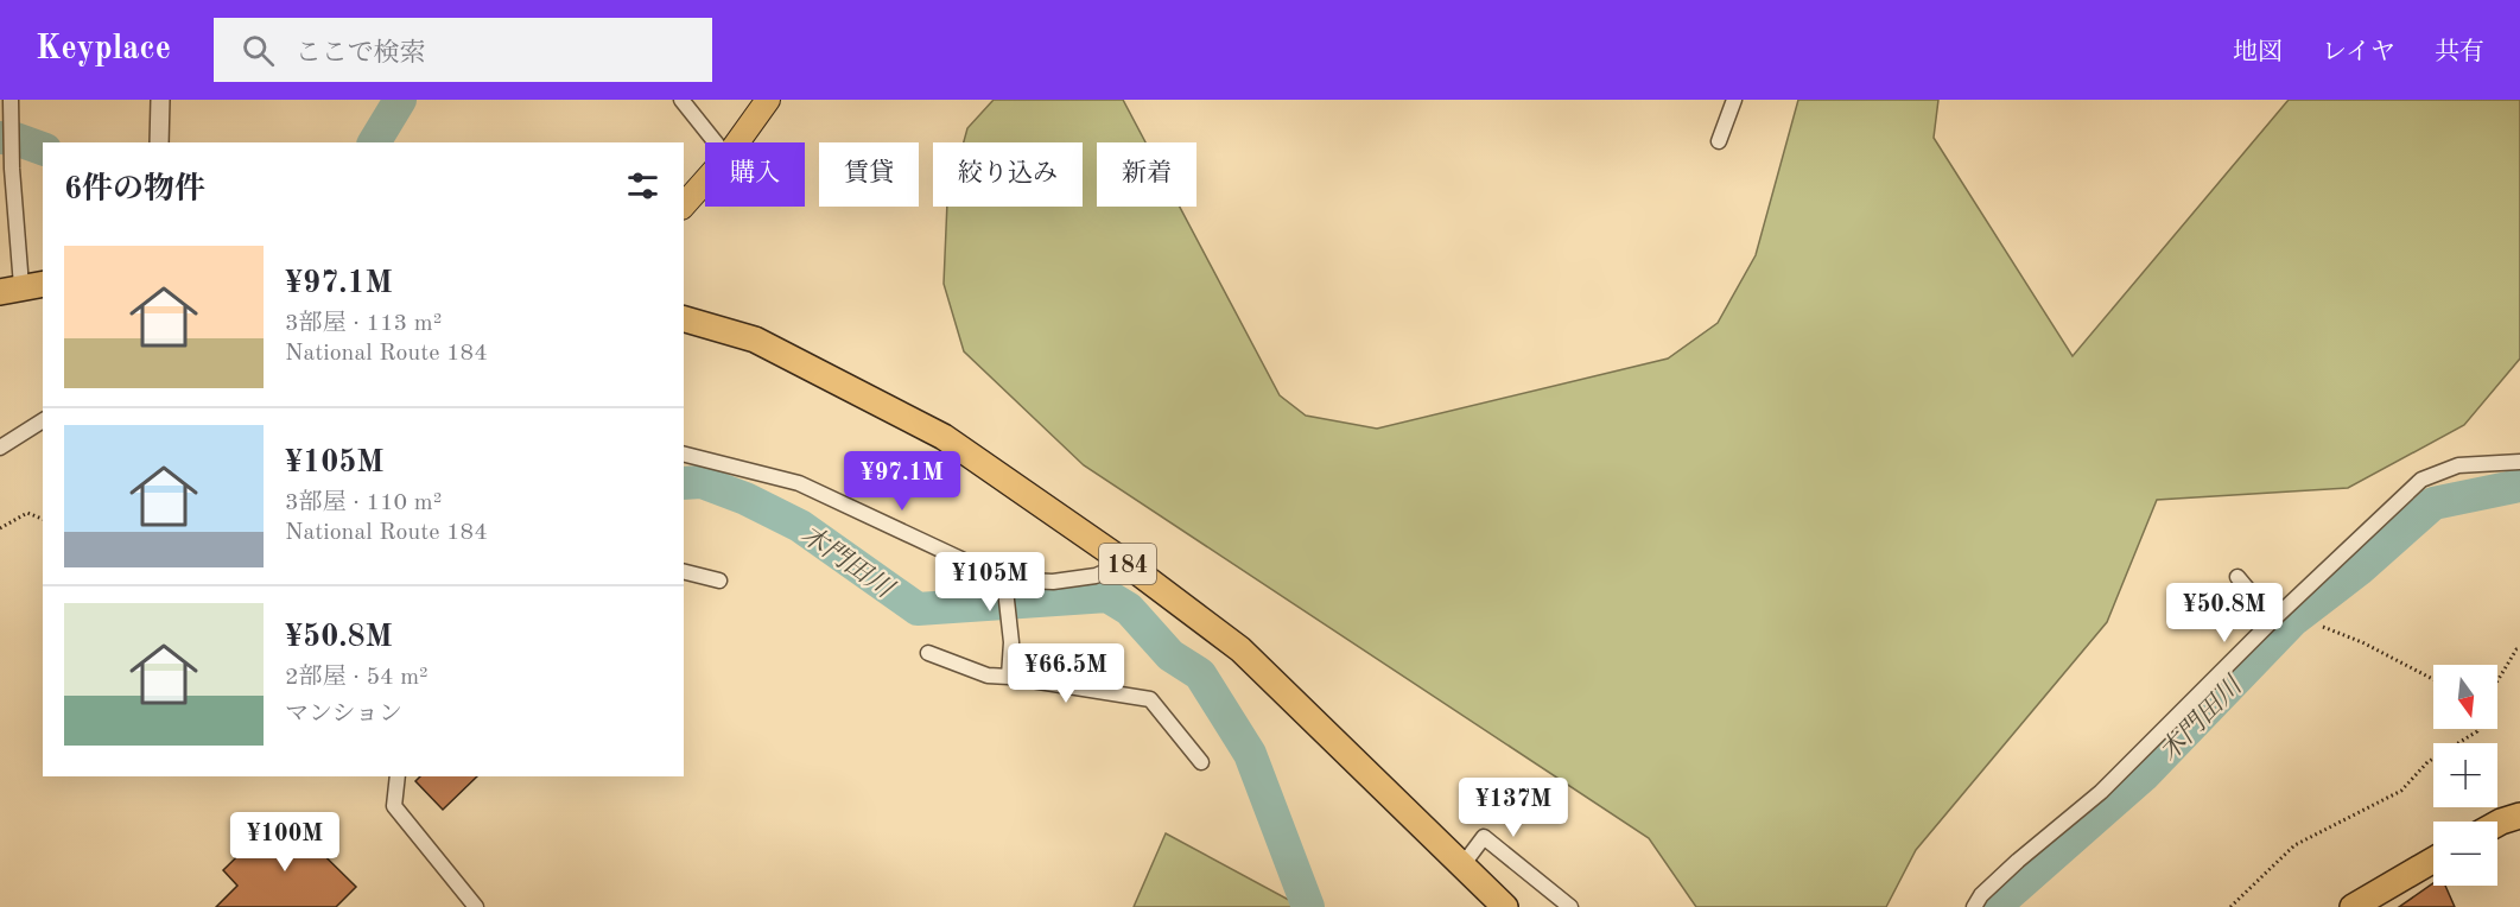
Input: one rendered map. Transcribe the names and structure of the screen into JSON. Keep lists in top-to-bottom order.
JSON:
{
  "streets": {
    "highway": ["184"]
  },
  "water": ["木門田川"],
  "north": "bottom",
  "page": {
    "header": "Keyplace",
    "search": "ここで検索",
    "nav": ["地図", "レイヤ", "共有"],
    "chip": [
      "購入",
      "賃貸",
      "絞り込み",
      "新着"
    ],
    "heading": "6件の物件",
    "list": [
      {
        "name": "¥97.1M",
        "note": "3部屋 · 113 m² · National Route 184"
      },
      {
        "name": "¥105M",
        "note": "3部屋 · 110 m² · National Route 184"
      },
      {
        "name": "¥50.8M",
        "note": "2部屋 · 54 m² · マンション"
      }
    ],
    "price": [
      "¥97.1M",
      "¥105M",
      "¥50.8M",
      "¥66.5M",
      "¥137M",
      "¥100M"
    ],
    "map_buttons": ["+", "−"]
  }
}
